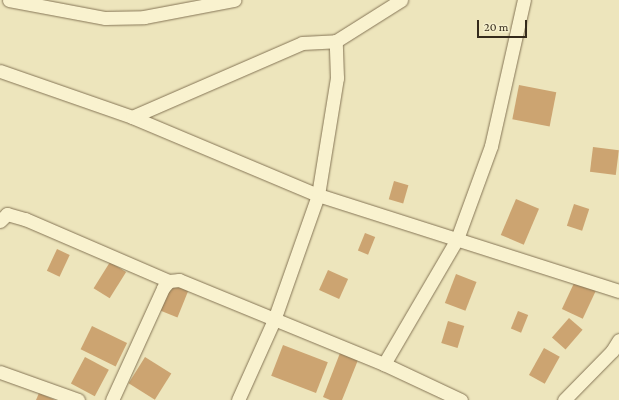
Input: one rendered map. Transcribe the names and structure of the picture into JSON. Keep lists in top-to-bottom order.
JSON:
{
  "scale_bar": "20 m"
}
